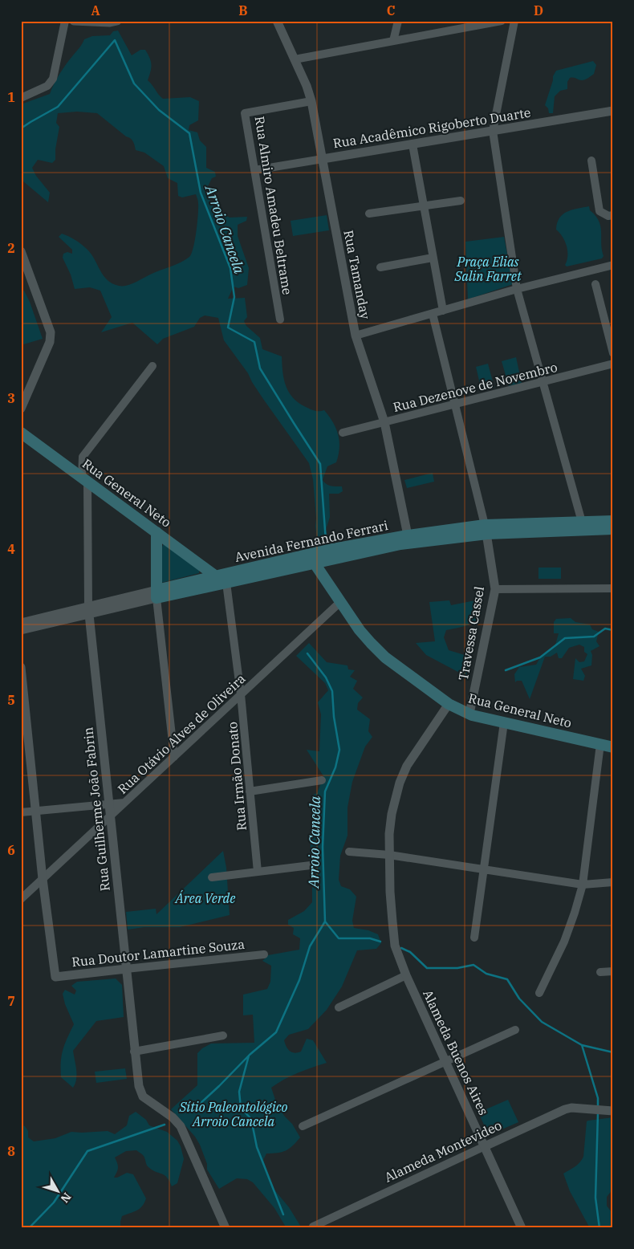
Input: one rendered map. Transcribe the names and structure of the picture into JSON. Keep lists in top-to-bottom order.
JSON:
{
  "streets": {
    "main road": ["Rua General Neto", "Avenida Fernando Ferrari"],
    "street": [
      "Rua Acadêmico Rigoberto Duarte",
      "Rua Almiro Amadeu Beltrame",
      "Rua Tamanday",
      "Rua Dezenove de Novembro",
      "Travessa Cassel",
      "Rua Otávio Alves de Oliveira",
      "Rua Irmão Donato",
      "Rua Guilherme João Fabrin",
      "Rua Doutor Lamartine Souza",
      "Alameda Buenos Aires",
      "Alameda Montevideo"
    ]
  },
  "crossings": [
    ["Rua Acadêmico Rigoberto Duarte", "Rua Almiro Amadeu Beltrame"],
    ["Rua Acadêmico Rigoberto Duarte", "Rua Tamanday"],
    ["Rua Almiro Amadeu Beltrame", "Rua Tamanday"],
    ["Rua Tamanday", "Rua Dezenove de Novembro"],
    ["Rua Tamanday", "Avenida Fernando Ferrari"],
    ["Rua General Neto", "Avenida Fernando Ferrari"],
    ["Rua General Neto", "Travessa Cassel"],
    ["Rua General Neto", "Rua Otávio Alves de Oliveira"],
    ["Rua General Neto", "Rua Guilherme João Fabrin"],
    ["Rua General Neto", "Alameda Buenos Aires"],
    ["Avenida Fernando Ferrari", "Travessa Cassel"],
    ["Avenida Fernando Ferrari", "Rua Irmão Donato"],
    ["Avenida Fernando Ferrari", "Rua Guilherme João Fabrin"],
    ["Rua Otávio Alves de Oliveira", "Rua Irmão Donato"],
    ["Rua Otávio Alves de Oliveira", "Rua Guilherme João Fabrin"],
    ["Rua Otávio Alves de Oliveira", "Rua Doutor Lamartine Souza"],
    ["Rua Guilherme João Fabrin", "Rua Doutor Lamartine Souza"],
    ["Alameda Buenos Aires", "Alameda Montevideo"]
  ],
  "water": ["Arroio Cancela"],
  "parks": ["Praça Elias Salin Farret", "Área Verde", "Sítio Paleontológico Arroio Cancela"],
  "north": "bottom right",
  "grid": {
    "columns": [
      "A",
      "B",
      "C",
      "D"
    ],
    "rows": [
      "1",
      "2",
      "3",
      "4",
      "5",
      "6",
      "7",
      "8"
    ]
  }
}
